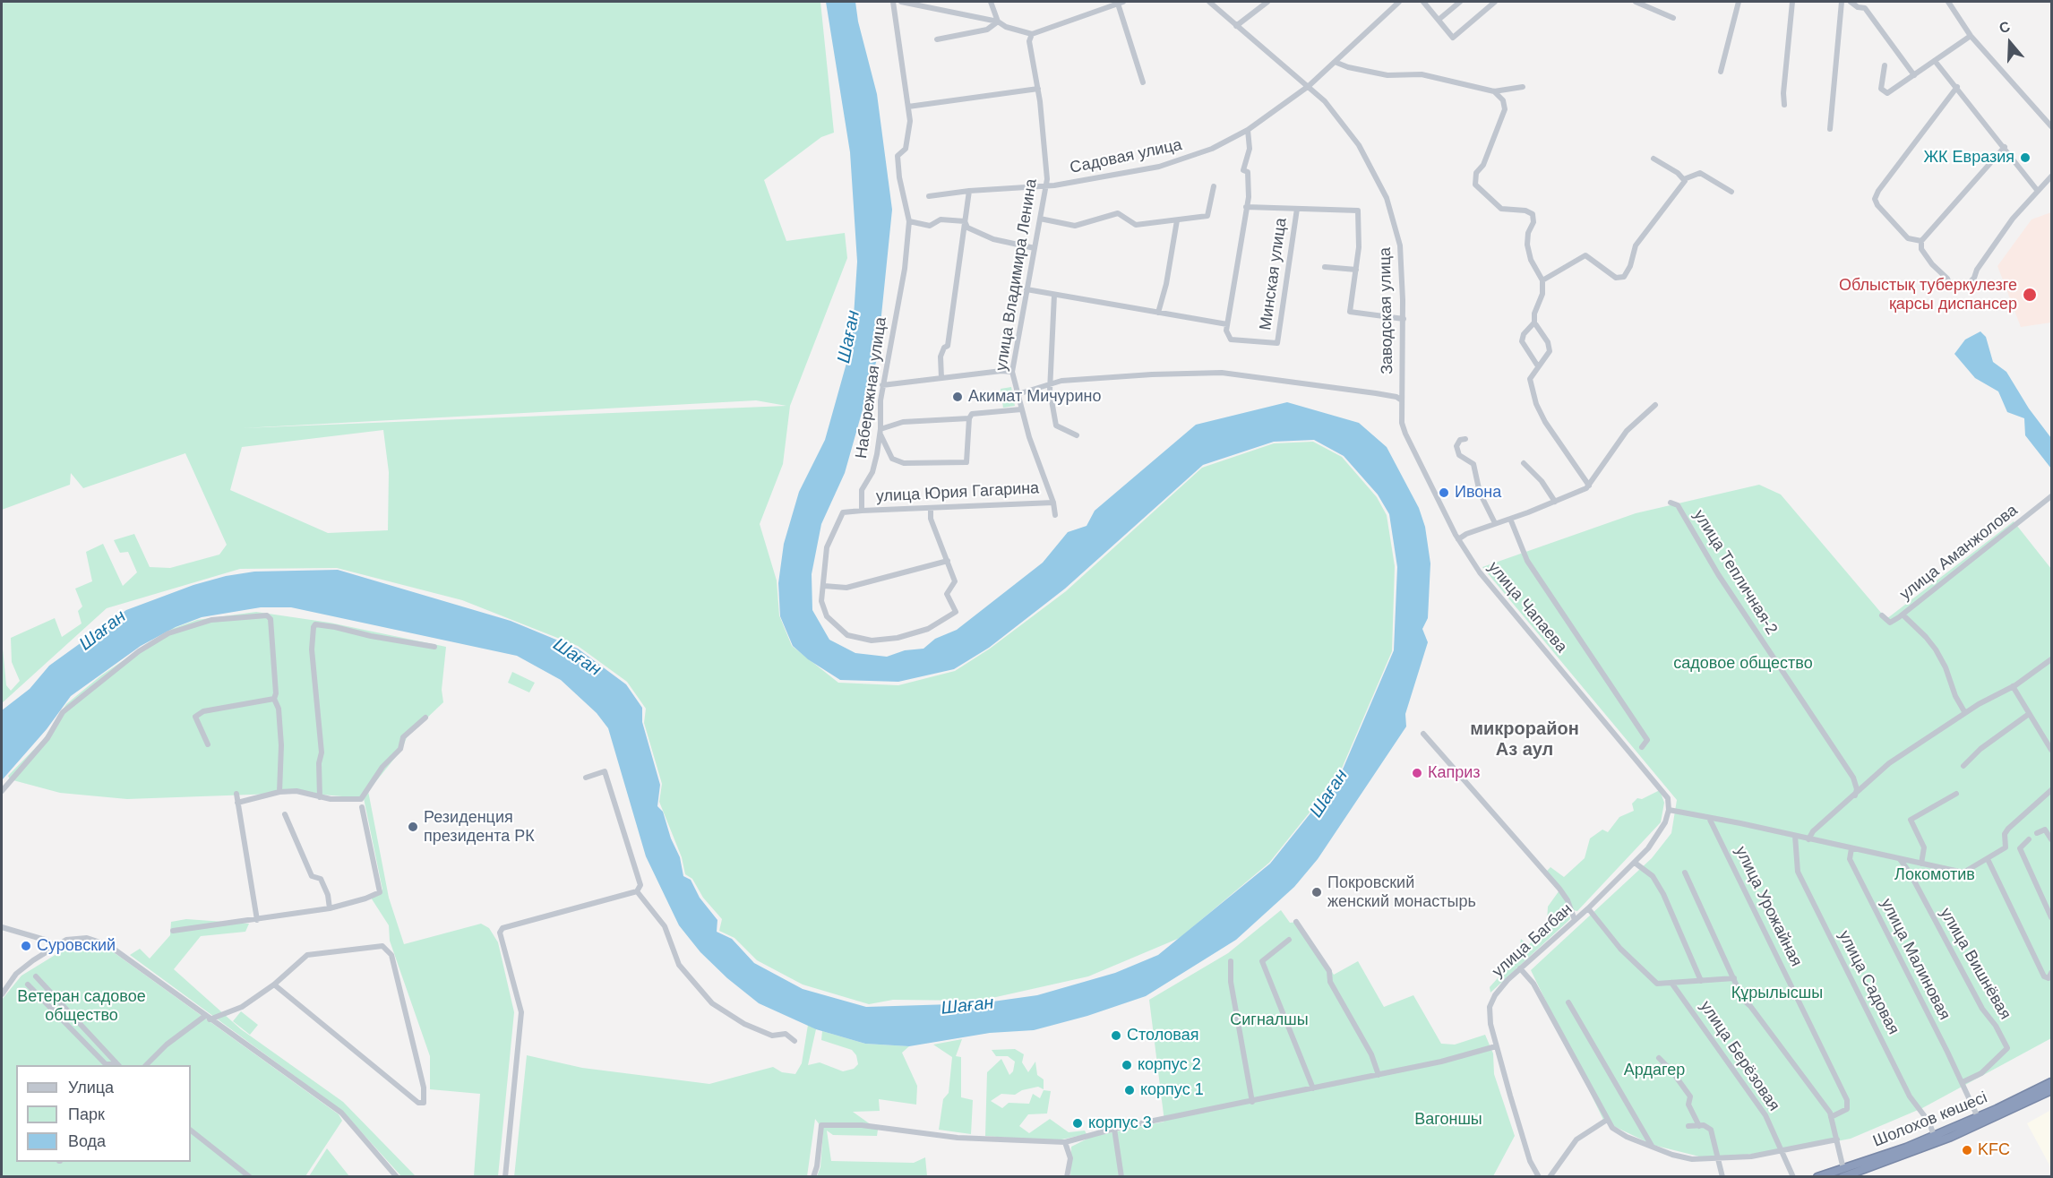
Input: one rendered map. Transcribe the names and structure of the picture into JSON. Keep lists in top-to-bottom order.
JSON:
{
  "streets": {
    "highway": ["Шолохов көшесі"],
    "street": [
      "Садовая улица",
      "Минская улица",
      "улица Владимира Ленина",
      "Заводская улица",
      "Набережная улица",
      "улица Юрия Гагарина",
      "улица Аманжолова",
      "улица Тепличная-2",
      "улица Чапаева",
      "улица Урожайная",
      "улица Багбан",
      "улица Малиновая",
      "улица Вишнёвая",
      "улица Садовая",
      "улица Берёзовая"
    ]
  },
  "crossings": [
    ["Садовая улица", "улица Владимира Ленина"],
    ["Садовая улица", "Заводская улица"],
    ["улица Владимира Ленина", "улица Юрия Гагарина"],
    ["Заводская улица", "улица Чапаева"],
    ["Набережная улица", "улица Юрия Гагарина"],
    ["улица Чапаева", "улица Багбан"],
    ["улица Малиновая", "улица Вишнёвая"],
    ["улица Малиновая", "Шолохов көшесі"],
    ["улица Садовая", "Шолохов көшесі"]
  ],
  "districts": ["микрорайон Аз аул"],
  "water": ["Шаған"],
  "parks": [
    "садовое общество",
    "Локомотив",
    "Құрылысшы",
    "Ветеран садовое общество",
    "Сигналшы",
    "Ардагер",
    "Вагоншы"
  ],
  "places": [
    "ЖК Евразия",
    "Облыстық туберкулезге қарсы диспансер",
    "Акимат Мичурино",
    "Ивона",
    "Каприз",
    "Резиденция президента РК",
    "Покровский женский монастырь",
    "Суровский",
    "Столовая",
    "корпус 2",
    "корпус 1",
    "корпус 3",
    "KFC"
  ],
  "legend": ["Улица", "Парк", "Вода"],
  "north": "top"
}
